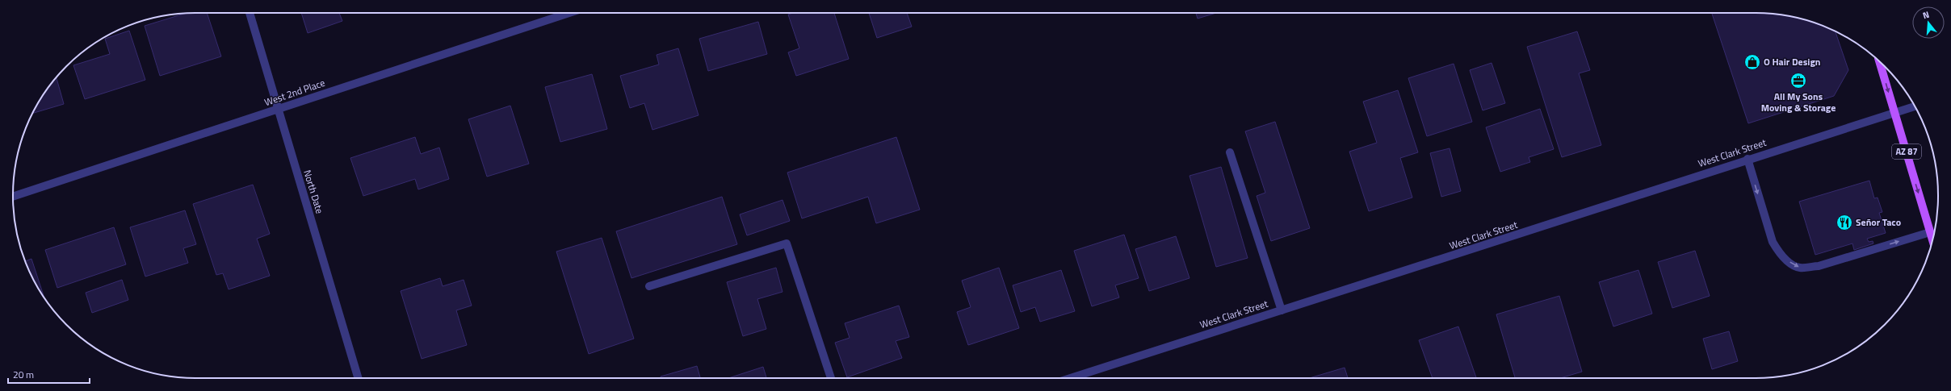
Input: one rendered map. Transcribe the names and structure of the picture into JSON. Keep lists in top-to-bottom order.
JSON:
{
  "streets": {
    "main road": ["AZ 87"],
    "street": ["West 2nd Place", "West Clark Street", "North Date"]
  },
  "crossings": [
    ["West 2nd Place", "North Date"],
    ["AZ 87", "West Clark Street"]
  ],
  "places": {
    "shop": ["O Hair Design"],
    "office": ["All My Sons Moving & Storage"],
    "restaurant": ["Señor Taco"]
  },
  "scale_bar": "20 m",
  "north": "top"
}
